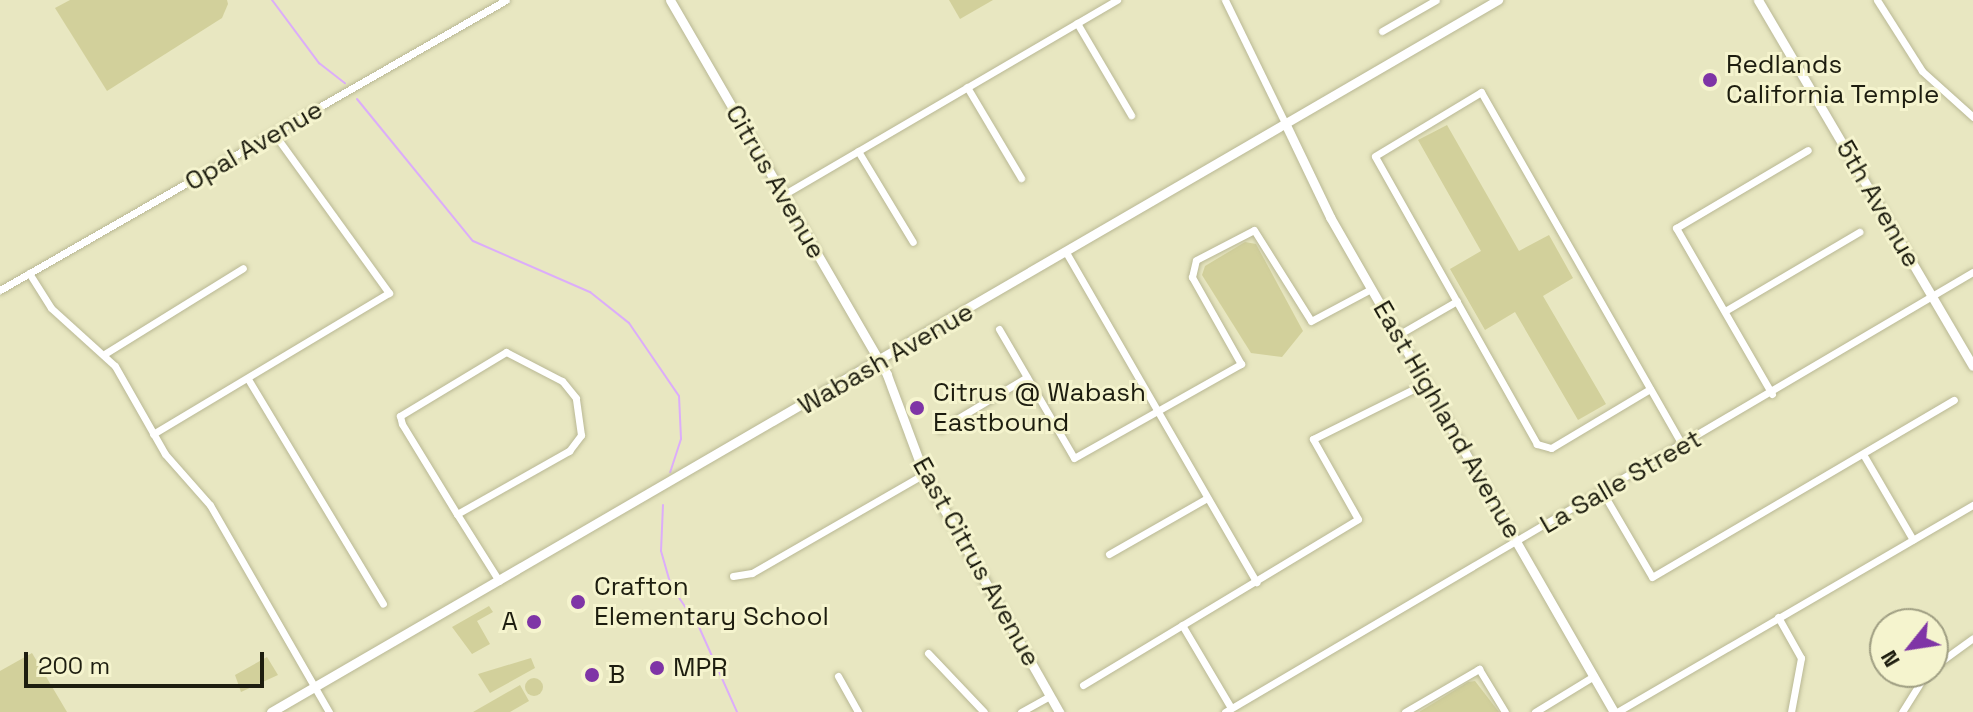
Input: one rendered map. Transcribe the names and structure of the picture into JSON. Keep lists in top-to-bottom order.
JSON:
{
  "streets": {
    "street": [
      "Opal Avenue",
      "Citrus Avenue",
      "5th Avenue",
      "Wabash Avenue",
      "East Highland Avenue",
      "La Salle Street",
      "East Citrus Avenue"
    ]
  },
  "crossings": [
    ["Citrus Avenue", "Wabash Avenue"],
    ["Citrus Avenue", "East Citrus Avenue"],
    ["5th Avenue", "La Salle Street"],
    ["Wabash Avenue", "East Highland Avenue"],
    ["Wabash Avenue", "East Citrus Avenue"],
    ["East Highland Avenue", "La Salle Street"]
  ],
  "places": [
    "Redlands California Temple",
    "Citrus @ Wabash Eastbound",
    "Crafton Elementary School",
    "A",
    "MPR",
    "B"
  ],
  "scale_bar": "200 m",
  "north": "bottom left"
}
